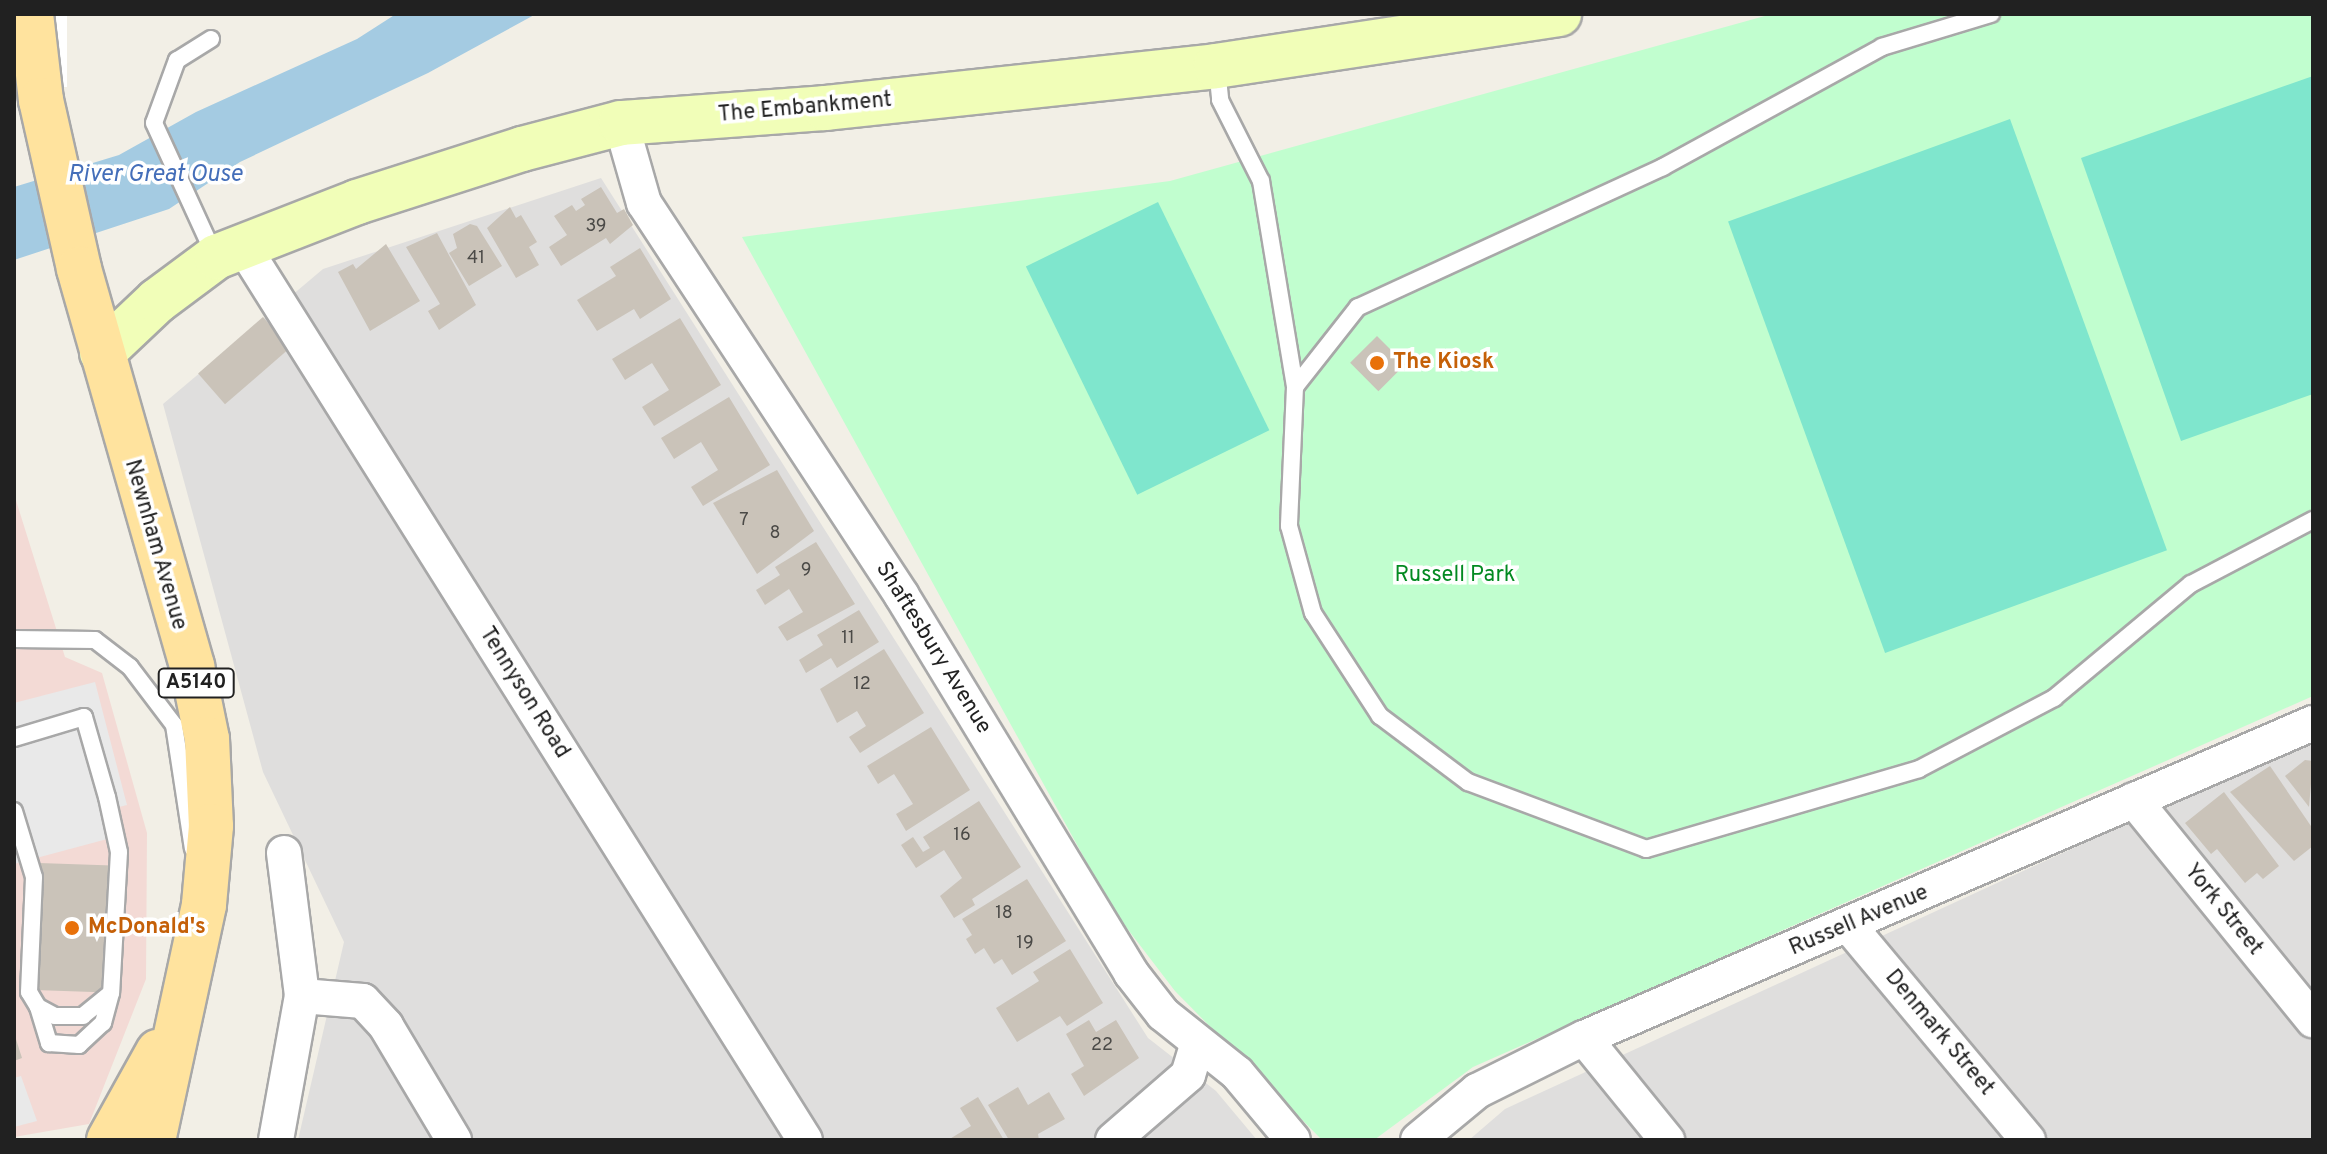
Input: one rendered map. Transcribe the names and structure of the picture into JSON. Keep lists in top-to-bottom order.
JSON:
{
  "streets": {
    "main road": ["Newnham Avenue", "A5140"],
    "street": [
      "The Embankment",
      "Shaftesbury Avenue",
      "Tennyson Road",
      "York Street",
      "Russell Avenue",
      "Denmark Street"
    ]
  },
  "crossings": [
    ["The Embankment", "Newnham Avenue"],
    ["The Embankment", "Shaftesbury Avenue"],
    ["The Embankment", "A5140"],
    ["The Embankment", "Tennyson Road"],
    ["Newnham Avenue", "A5140"],
    ["York Street", "Russell Avenue"],
    ["Russell Avenue", "Denmark Street"]
  ],
  "water": ["River Great Ouse"],
  "parks": ["Russell Park"],
  "places": ["The Kiosk", "McDonald's"],
  "house_numbers": [
    "39",
    "41",
    "7",
    "8",
    "9",
    "11",
    "12",
    "16",
    "18",
    "19",
    "22"
  ]
}
